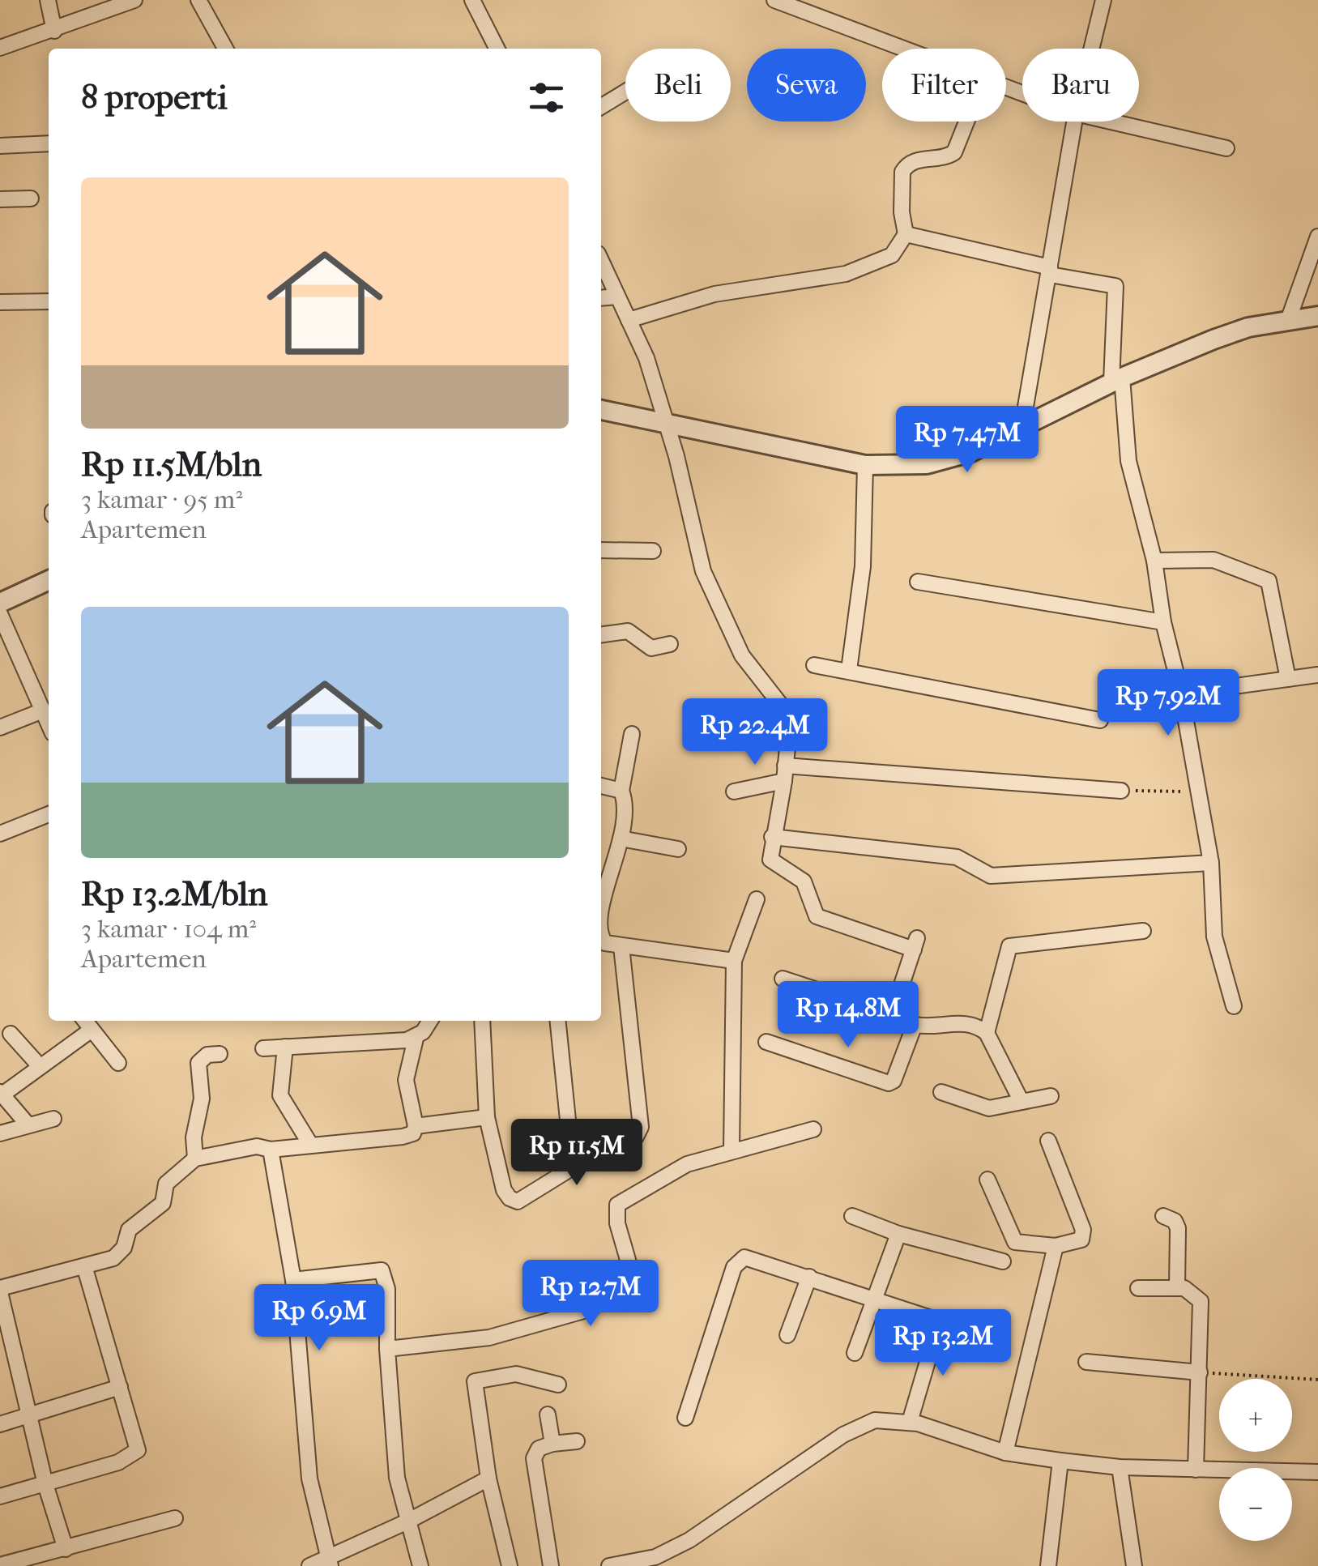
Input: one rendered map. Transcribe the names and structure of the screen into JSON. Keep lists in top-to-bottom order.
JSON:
{
  "page": {
    "chip": [
      "Beli",
      "Sewa",
      "Filter",
      "Baru"
    ],
    "heading": "8 properti",
    "list": [
      {
        "name": "Rp 11.5M/bln",
        "note": "3 kamar · 95 m² · Apartemen"
      },
      {
        "name": "Rp 13.2M/bln",
        "note": "3 kamar · 104 m² · Apartemen"
      }
    ],
    "price": [
      "Rp 7.47M",
      "Rp 7.92M",
      "Rp 22.4M",
      "Rp 14.8M",
      "Rp 11.5M",
      "Rp 12.7M",
      "Rp 6.9M",
      "Rp 13.2M"
    ],
    "map_buttons": ["+", "−"]
  }
}
